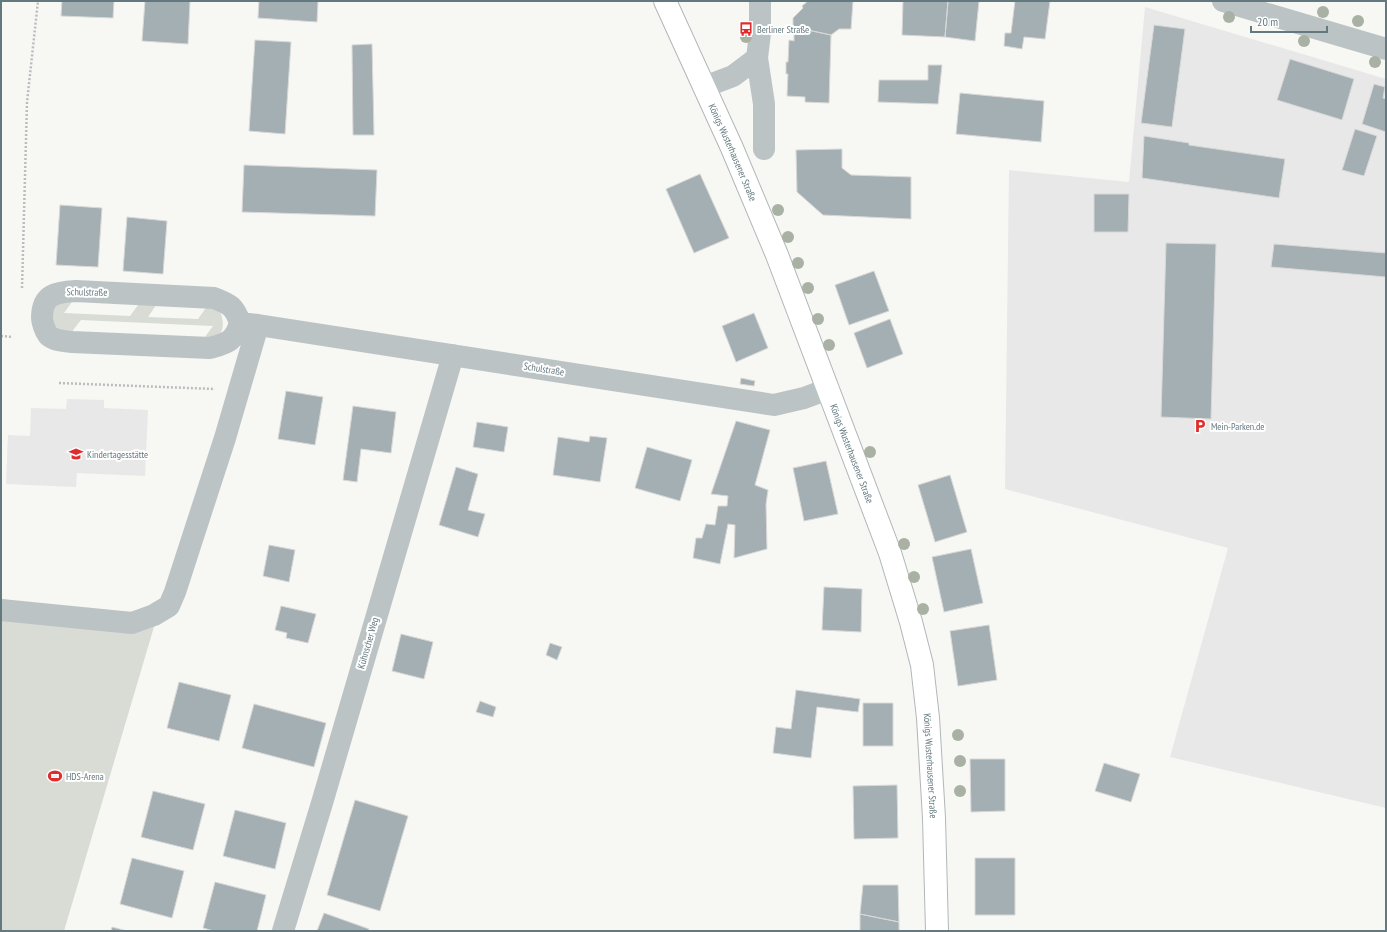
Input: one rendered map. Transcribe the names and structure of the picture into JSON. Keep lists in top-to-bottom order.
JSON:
{
  "streets": {
    "main road": ["Königs Wusterhausener Straße"],
    "street": ["Schulstraße", "Kühnscher Weg"]
  },
  "crossings": [
    ["Königs Wusterhausener Straße", "Schulstraße"],
    ["Schulstraße", "Kühnscher Weg"]
  ],
  "places": {
    "bus stop": ["Berliner Straße"],
    "parking": ["Mein-Parken.de"],
    "school or university": ["Kindertagesstätte"],
    "sports": ["HDS-Arena"]
  },
  "scale_bar": "20 m"
}
